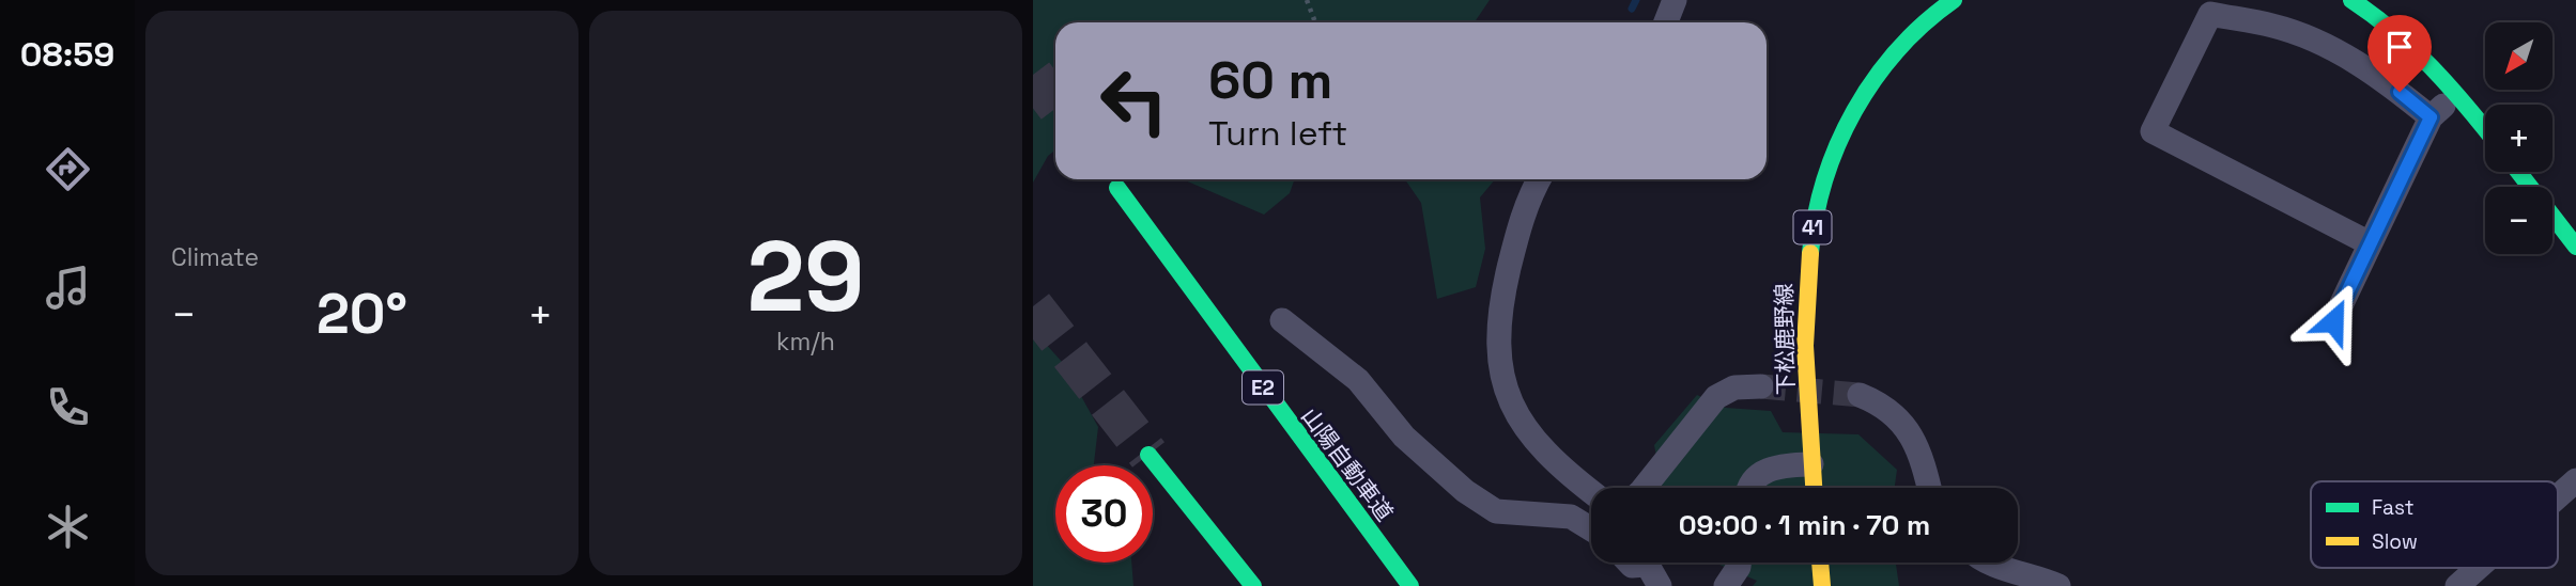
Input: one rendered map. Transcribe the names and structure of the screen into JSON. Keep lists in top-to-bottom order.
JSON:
{
  "streets": {
    "main road": [
      "41",
      "下松鹿野線",
      "E2",
      "山陽自動車道"
    ]
  },
  "legend": ["Fast", "Slow"],
  "north": "bottom left",
  "page": {
    "tabs": "08:59",
    "tile": [
      "Climate",
      ["29", "km/h"]
    ],
    "map_buttons": ["+", "−"],
    "turn": ["60 m", "Turn left"],
    "heat": ["−", "20°", "+"],
    "limit": "30",
    "trip": "09:00 · 1 min · 70 m"
  }
}
